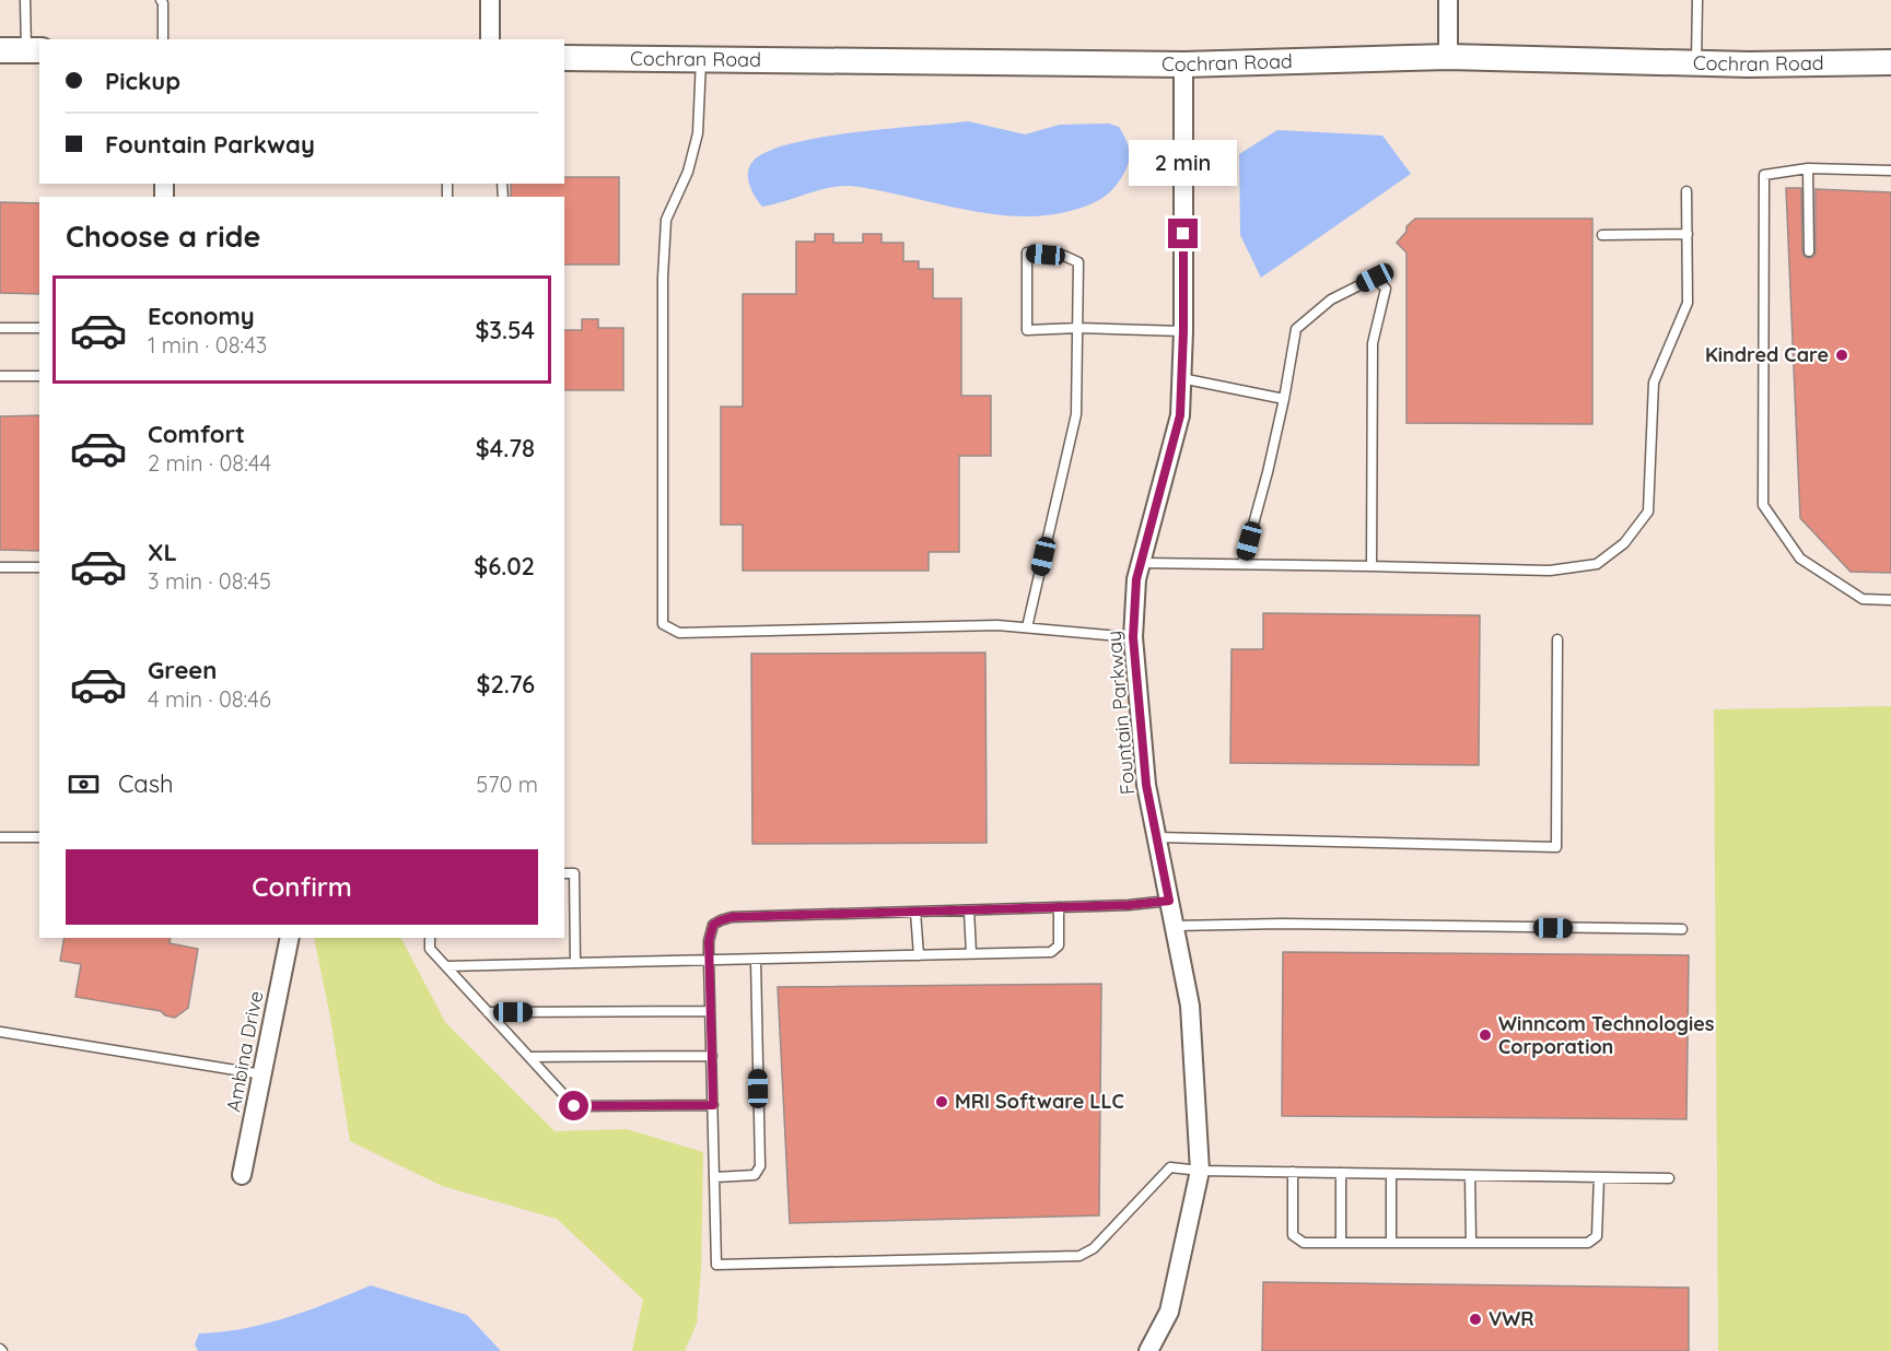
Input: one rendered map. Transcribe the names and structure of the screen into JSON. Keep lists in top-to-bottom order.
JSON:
{
  "streets": {
    "street": ["Cochran Road", "Fountain Parkway", "Ambina Drive"]
  },
  "crossings": [
    ["Cochran Road", "Fountain Parkway"]
  ],
  "places": [
    "Kindred Care",
    "Winncom Technologies Corporation",
    "MRI Software LLC",
    "VWR"
  ],
  "page": {
    "banner": ["Pickup", "Fountain Parkway"],
    "bubble": "2 min",
    "heading": "Choose a ride",
    "list": [
      {
        "name": "Economy",
        "note": "1 min · 08:43",
        "value": "$3.54"
      },
      {
        "name": "Comfort",
        "note": "2 min · 08:44",
        "value": "$4.78"
      },
      {
        "name": "XL",
        "note": "3 min · 08:45",
        "value": "$6.02"
      },
      {
        "name": "Green",
        "note": "4 min · 08:46",
        "value": "$2.76"
      }
    ],
    "pay": ["Cash", "570 m"],
    "buttons": "Confirm"
  }
}
